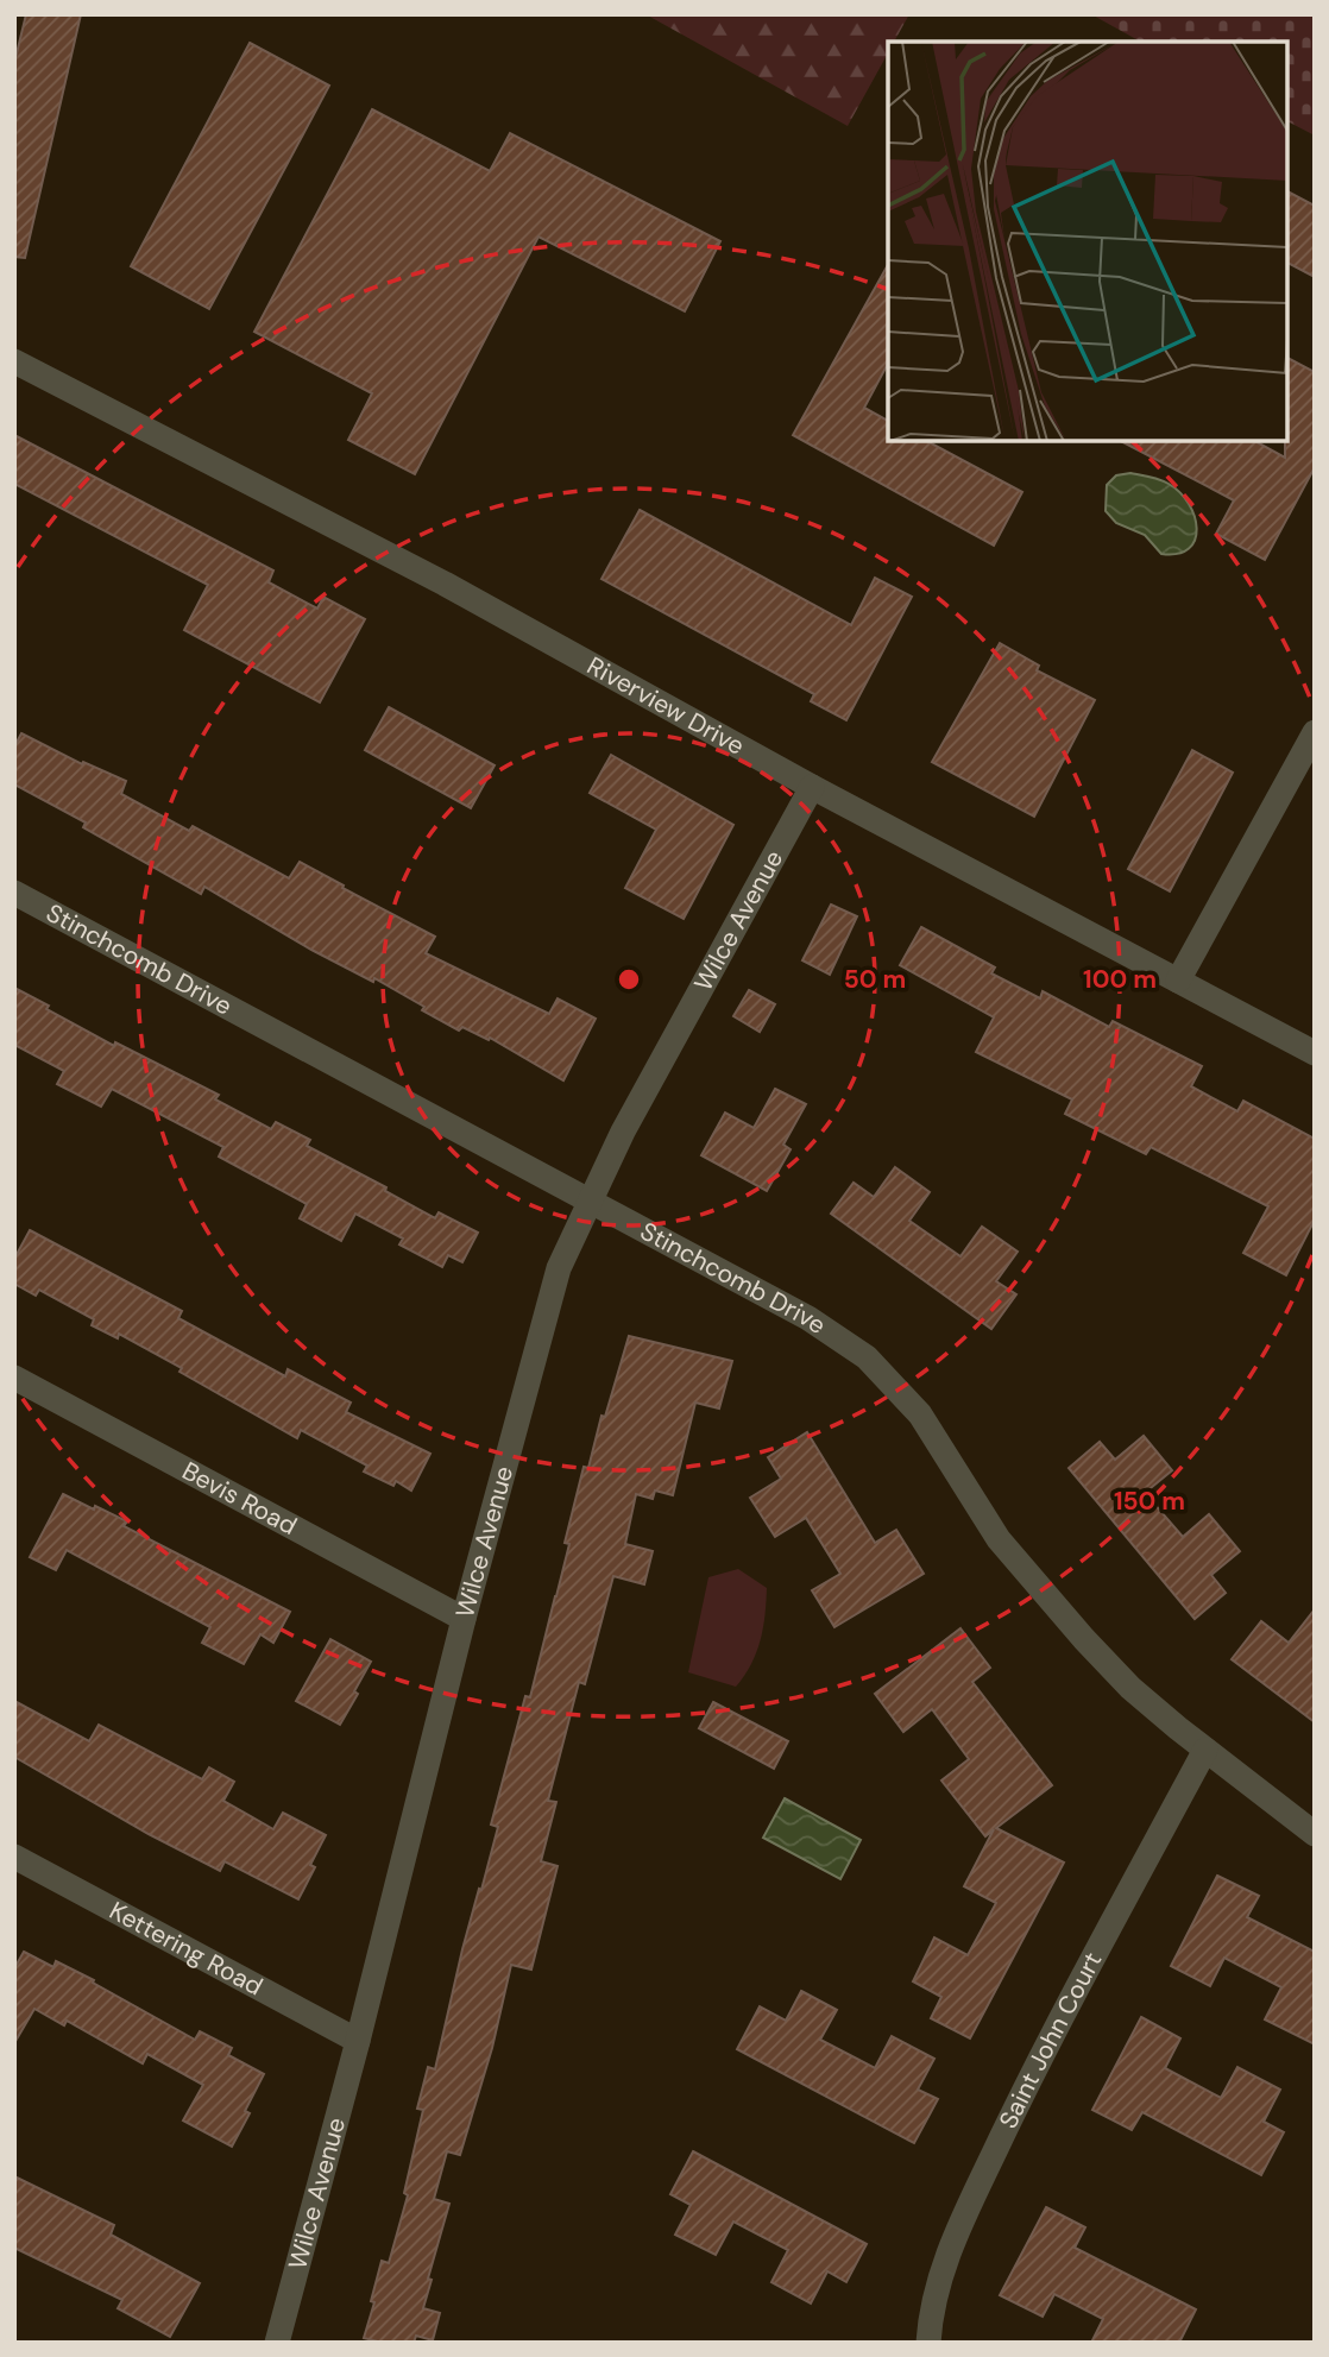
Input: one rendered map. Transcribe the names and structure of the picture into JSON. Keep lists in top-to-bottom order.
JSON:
{
  "streets": {
    "street": [
      "Riverview Drive",
      "Wilce Avenue",
      "Stinchcomb Drive",
      "Bevis Road",
      "Kettering Road",
      "Saint John Court"
    ]
  },
  "crossings": [
    ["Riverview Drive", "Wilce Avenue"],
    ["Wilce Avenue", "Stinchcomb Drive"],
    ["Wilce Avenue", "Bevis Road"],
    ["Wilce Avenue", "Kettering Road"],
    ["Stinchcomb Drive", "Saint John Court"]
  ],
  "rings": ["50 m", "100 m", "150 m"]
}
